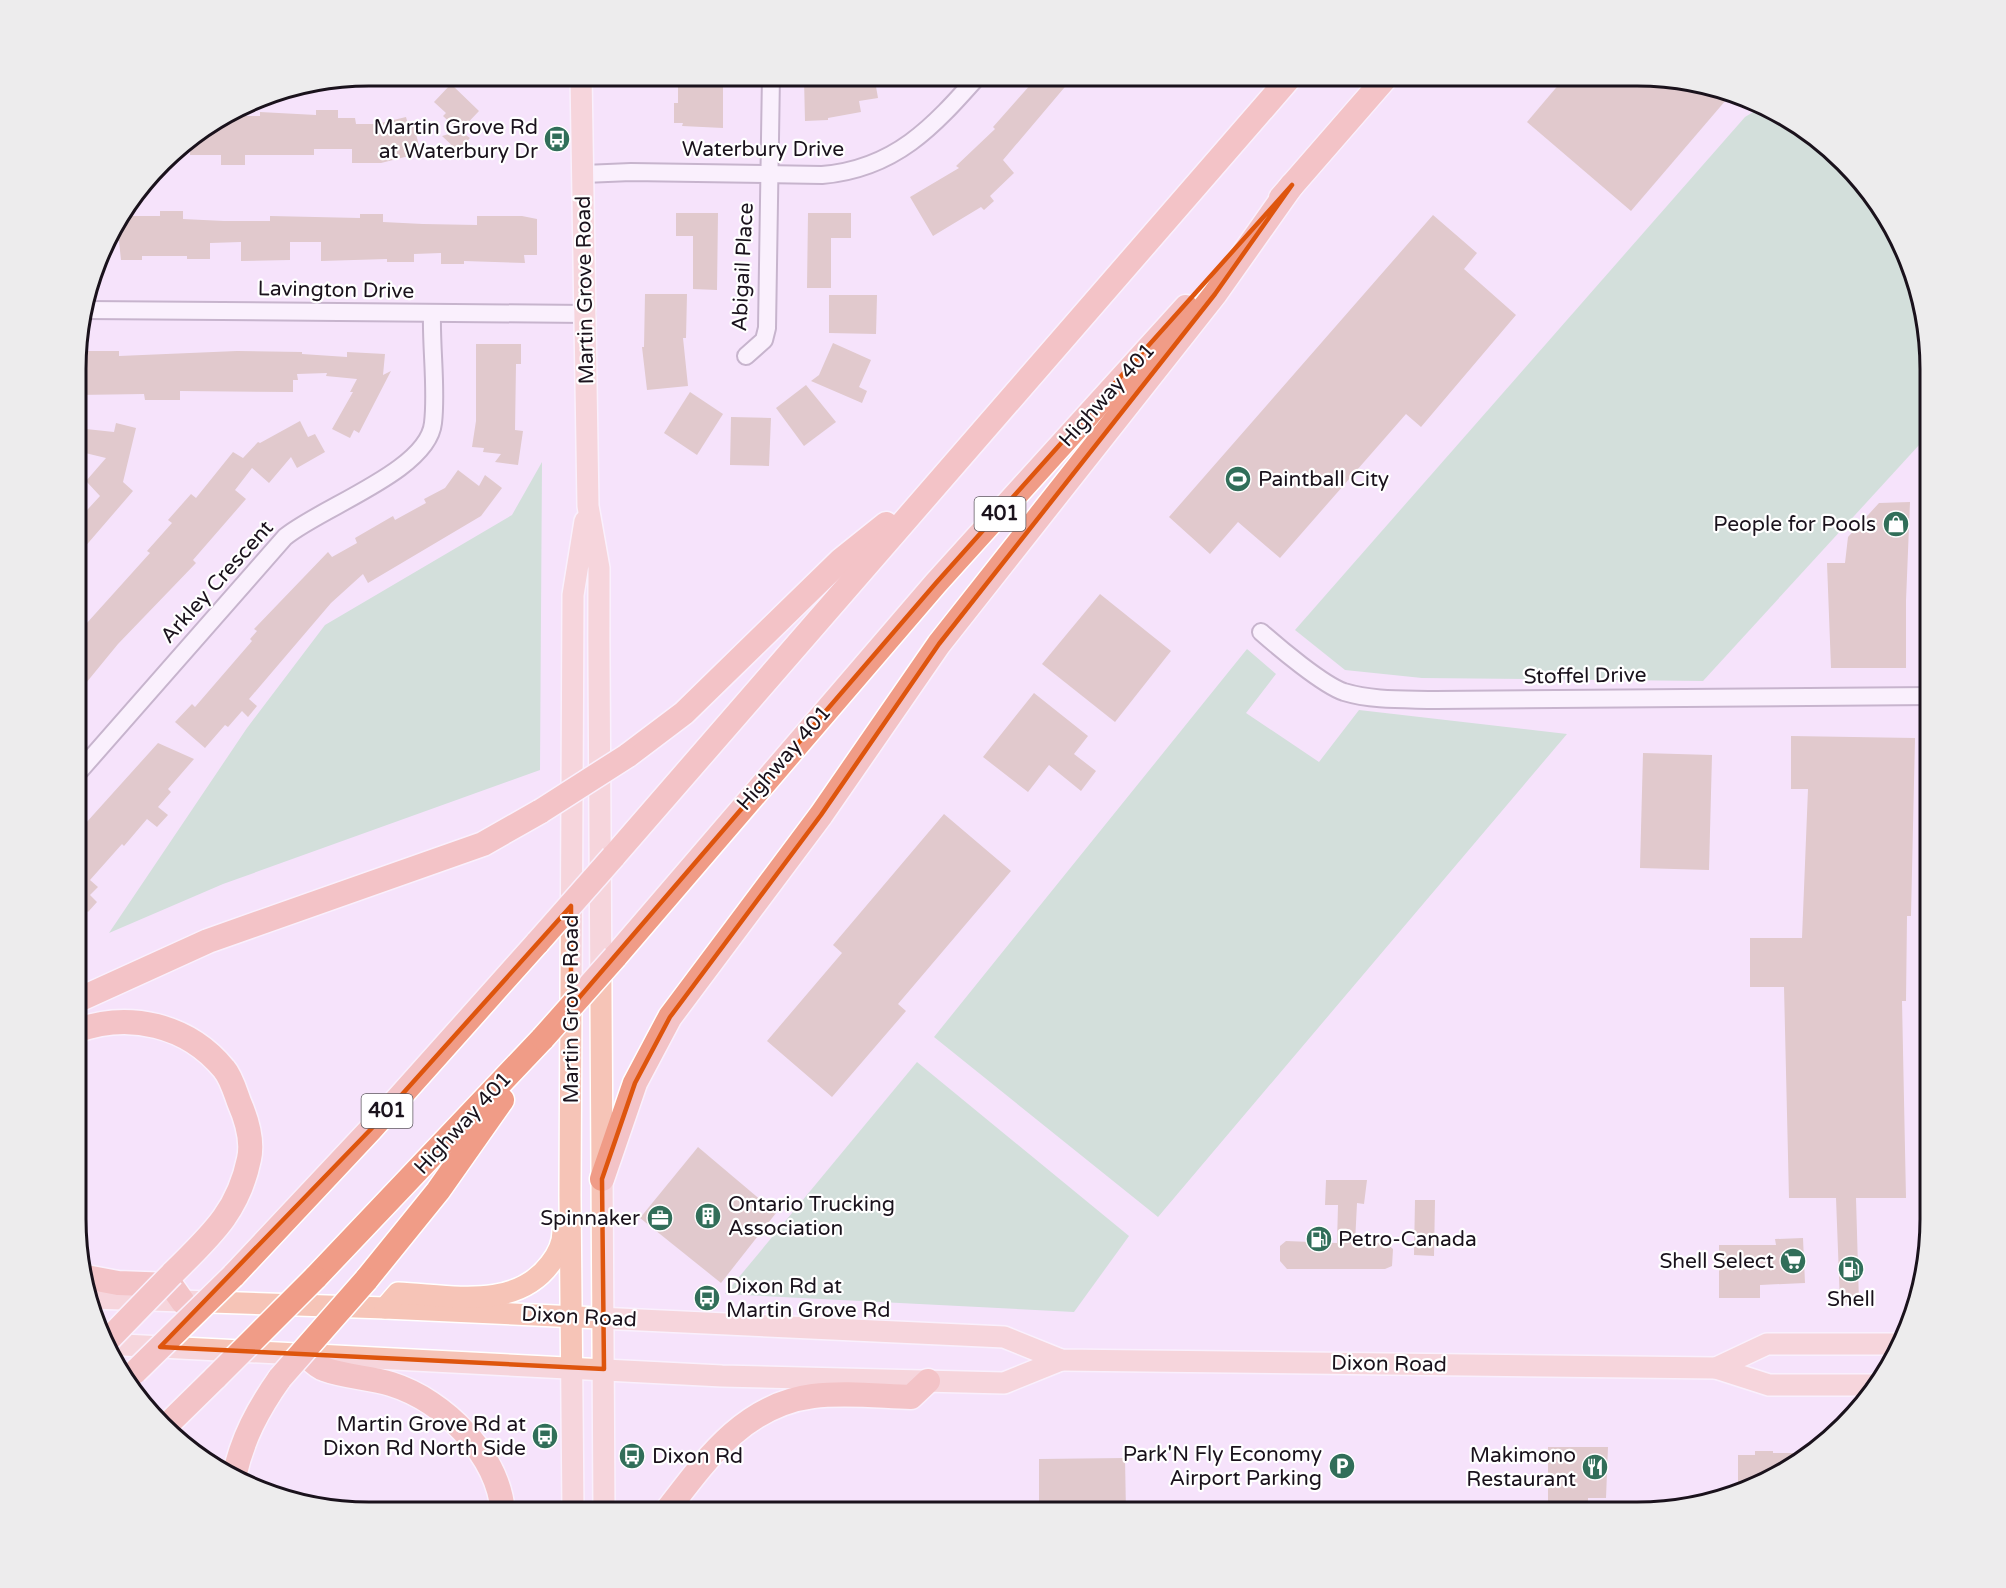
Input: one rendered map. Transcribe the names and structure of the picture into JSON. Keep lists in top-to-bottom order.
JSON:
{
  "streets": {
    "highway": ["Highway 401", "401"],
    "main road": ["Martin Grove Road", "Dixon Road"],
    "street": [
      "Waterbury Drive",
      "Abigail Place",
      "Lavington Drive",
      "Arkley Crescent",
      "Stoffel Drive"
    ]
  },
  "crossings": [
    ["Waterbury Drive", "Abigail Place"],
    ["Waterbury Drive", "Martin Grove Road"],
    ["Lavington Drive", "Martin Grove Road"],
    ["Lavington Drive", "Arkley Crescent"],
    ["Martin Grove Road", "Dixon Road"]
  ],
  "places": {
    "bus stop": [
      "Martin Grove Rd at Waterbury Dr",
      "Dixon Rd at Martin Grove Rd",
      "Martin Grove Rd at Dixon Rd North Side",
      "Dixon Rd"
    ],
    "sports": ["Paintball City"],
    "shop": ["People for Pools"],
    "building": ["Ontario Trucking Association"],
    "office": ["Spinnaker"],
    "fuel station": ["Petro-Canada", "Shell"],
    "supermarket": ["Shell Select"],
    "parking": ["Park'N Fly Economy Airport Parking"],
    "restaurant": ["Makimono Restaurant"]
  }
}
